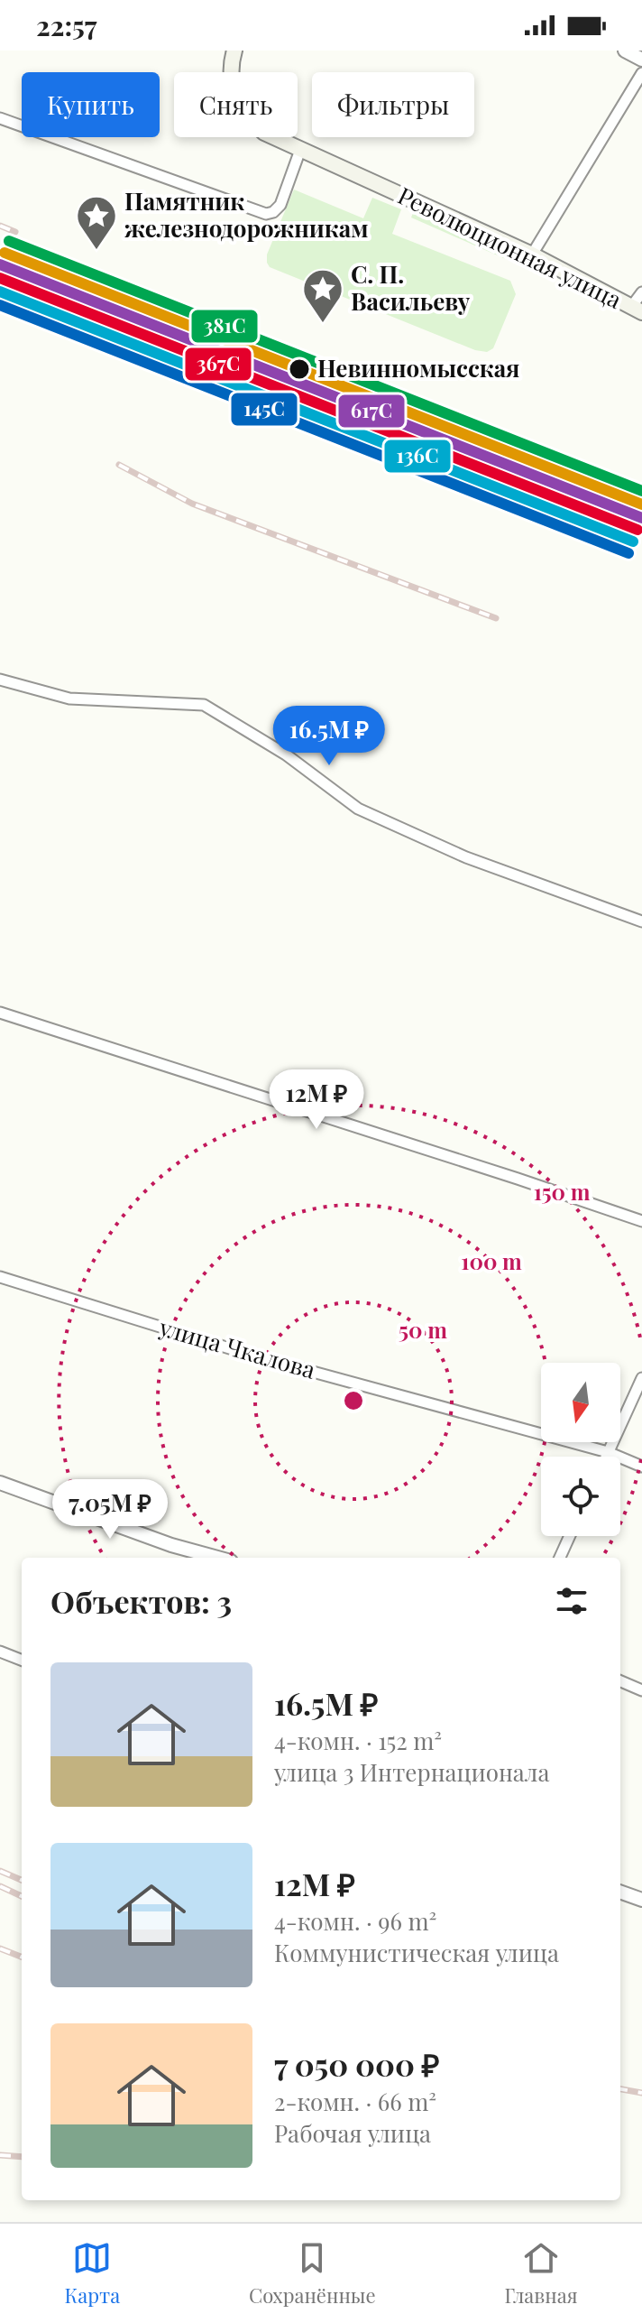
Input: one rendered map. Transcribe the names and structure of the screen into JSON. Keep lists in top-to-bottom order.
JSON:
{
  "streets": {
    "main road": ["Революционная улица"],
    "street": ["улица Чкалова"]
  },
  "places": {
    "place": ["Памятник железнодорожникам", "С. П. Васильеву"],
    "other": ["Невинномысская"]
  },
  "lines": [
    "transit line 381С",
    "transit line 617C",
    "transit line 367С",
    "transit line 136С",
    "transit line 145С"
  ],
  "north": "bottom",
  "page": {
    "status": "22:57",
    "chip": ["Купить", "Снять", "Фильтры"],
    "price": ["16.5M ₽", "12M ₽", "7.05M ₽"],
    "heading": "Объектов: 3",
    "list": [
      {
        "name": "16.5M ₽",
        "note": "4-комн. · 152 m² · улица 3 Интернационала"
      },
      {
        "name": "12M ₽",
        "note": "4-комн. · 96 m² · Коммунистическая улица"
      },
      {
        "name": "7 050 000 ₽",
        "note": "2-комн. · 66 m² · Рабочая улица"
      }
    ],
    "tabs": ["Карта", "Сохранённые", "Главная"]
  },
  "rings": ["150 m", "100 m", "50 m"]
}
